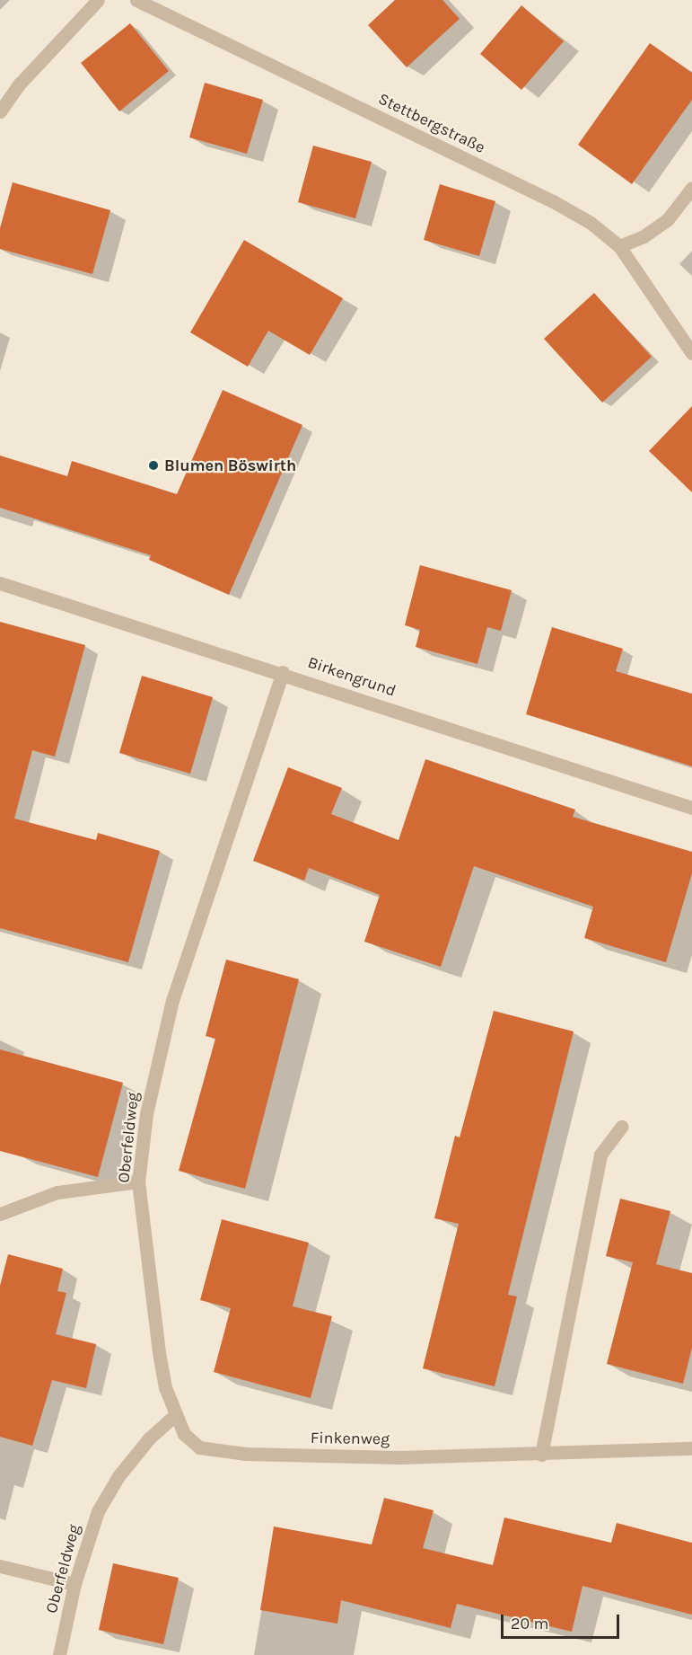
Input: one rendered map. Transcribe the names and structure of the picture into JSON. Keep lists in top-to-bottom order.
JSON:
{
  "streets": {
    "street": [
      "Stettbergstraße",
      "Birkengrund",
      "Oberfeldweg",
      "Finkenweg"
    ]
  },
  "crossings": [
    ["Birkengrund", "Oberfeldweg"],
    ["Oberfeldweg", "Finkenweg"]
  ],
  "places": ["Blumen Böswirth"],
  "scale_bar": "20 m"
}
